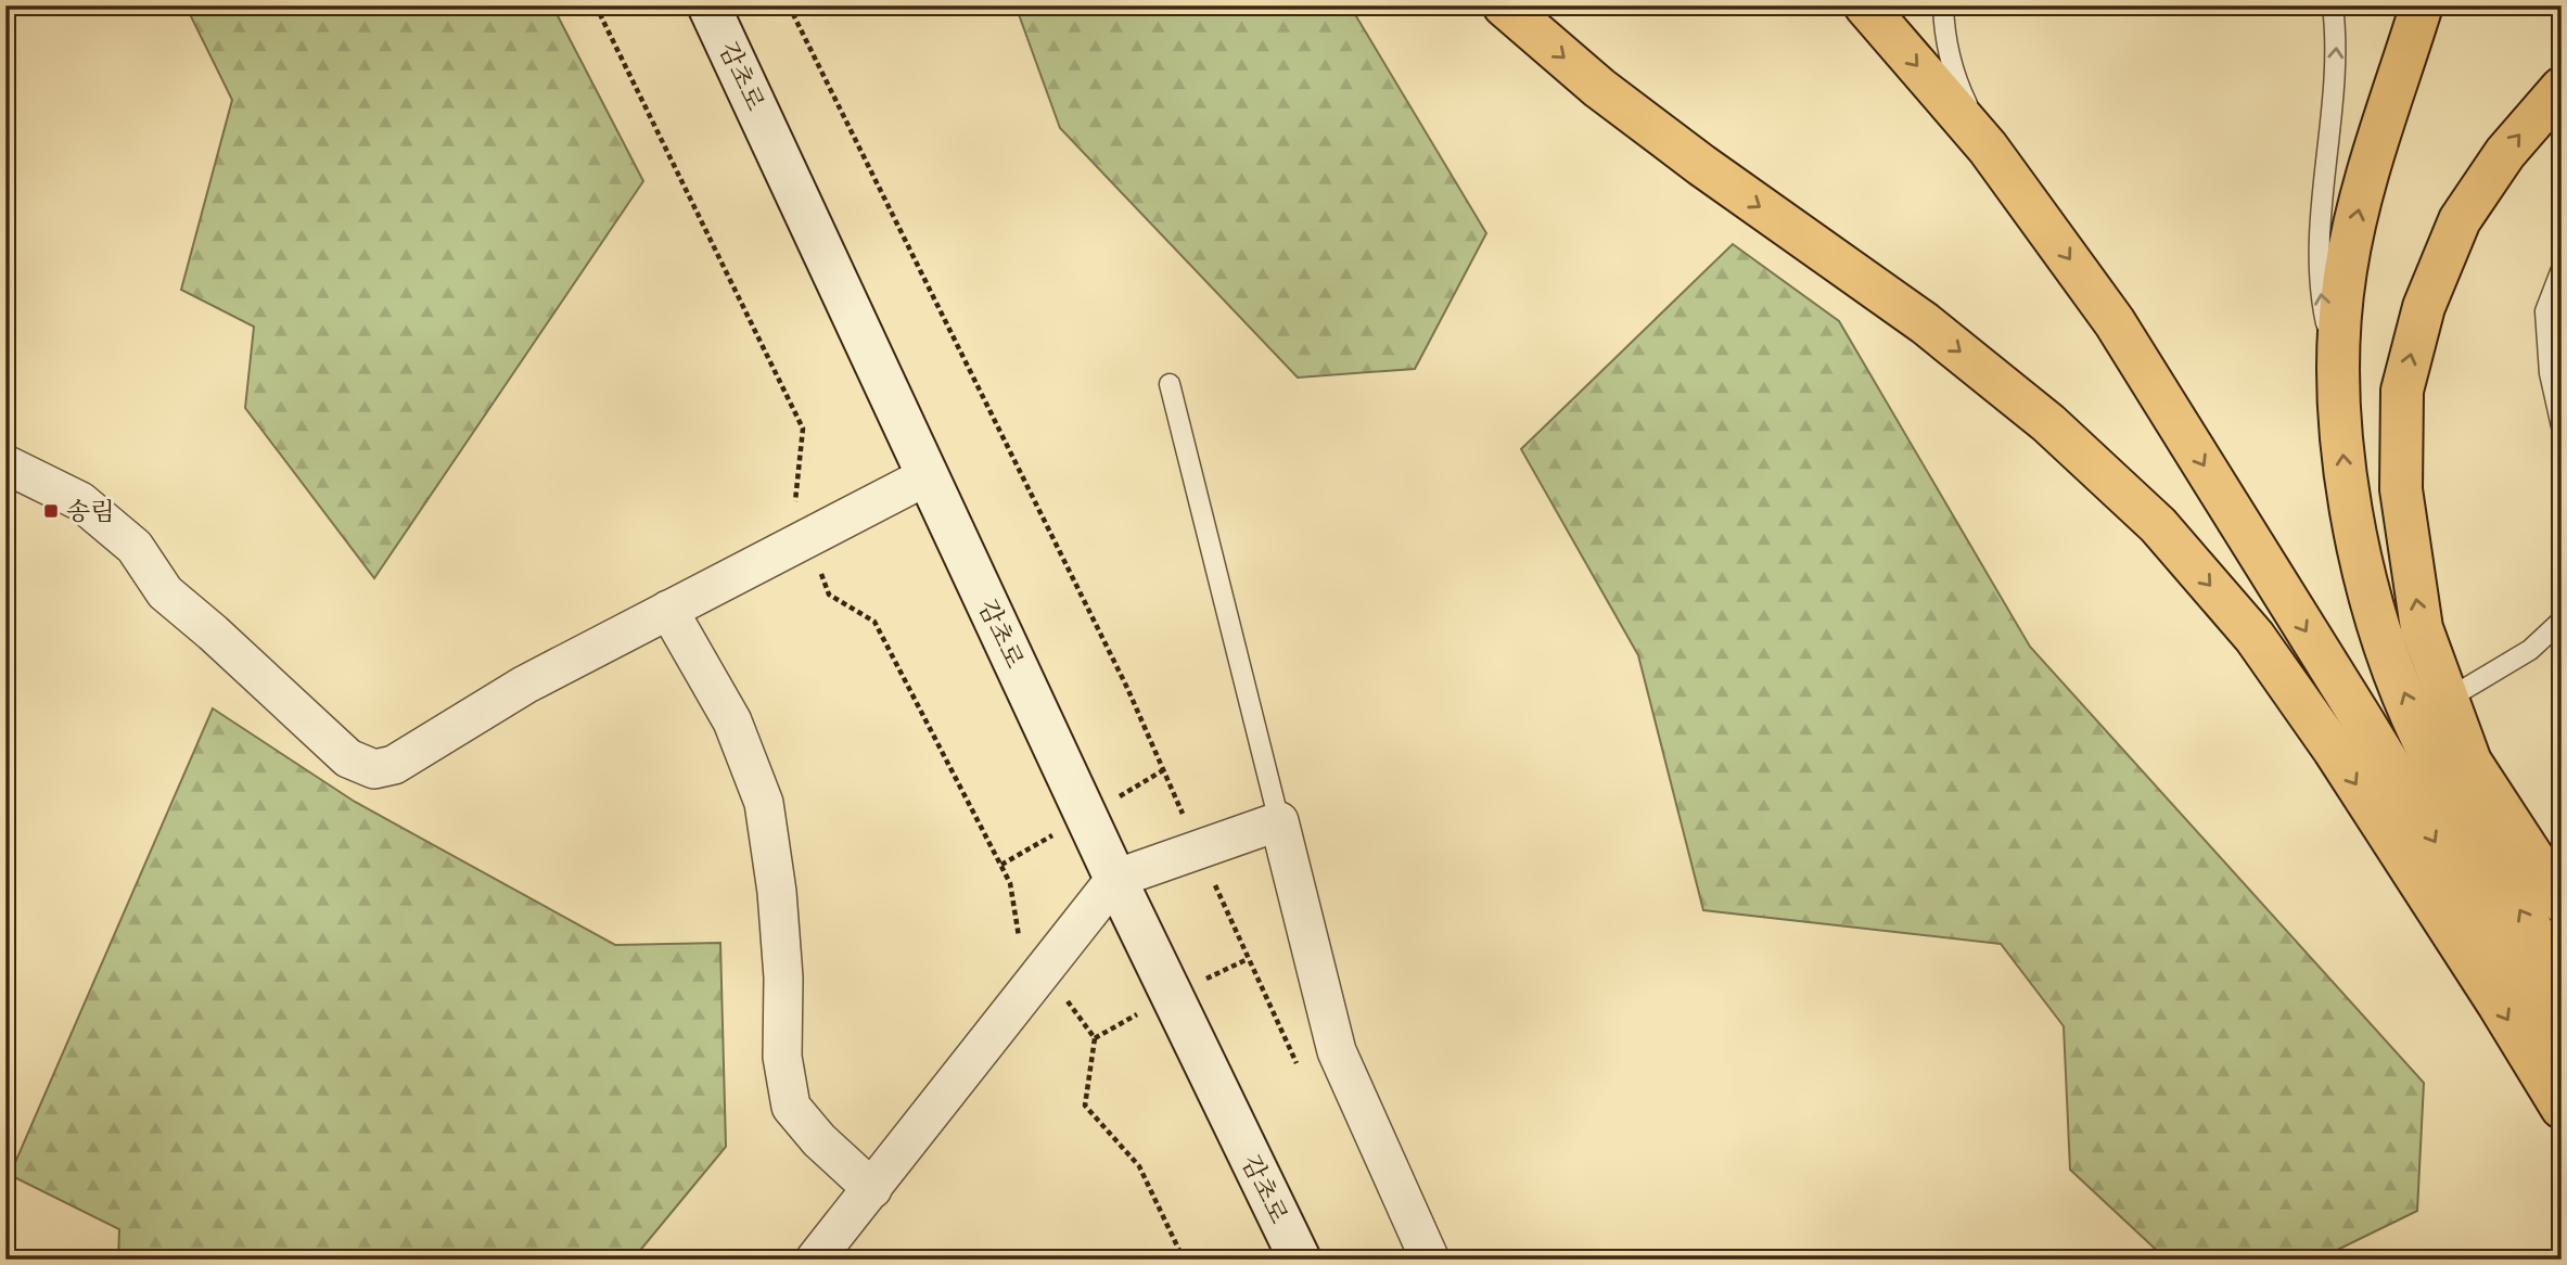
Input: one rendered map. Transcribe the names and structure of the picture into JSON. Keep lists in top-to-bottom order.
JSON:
{
  "streets": {
    "main road": ["감초로"]
  },
  "places": {
    "transit": ["송림"]
  }
}
